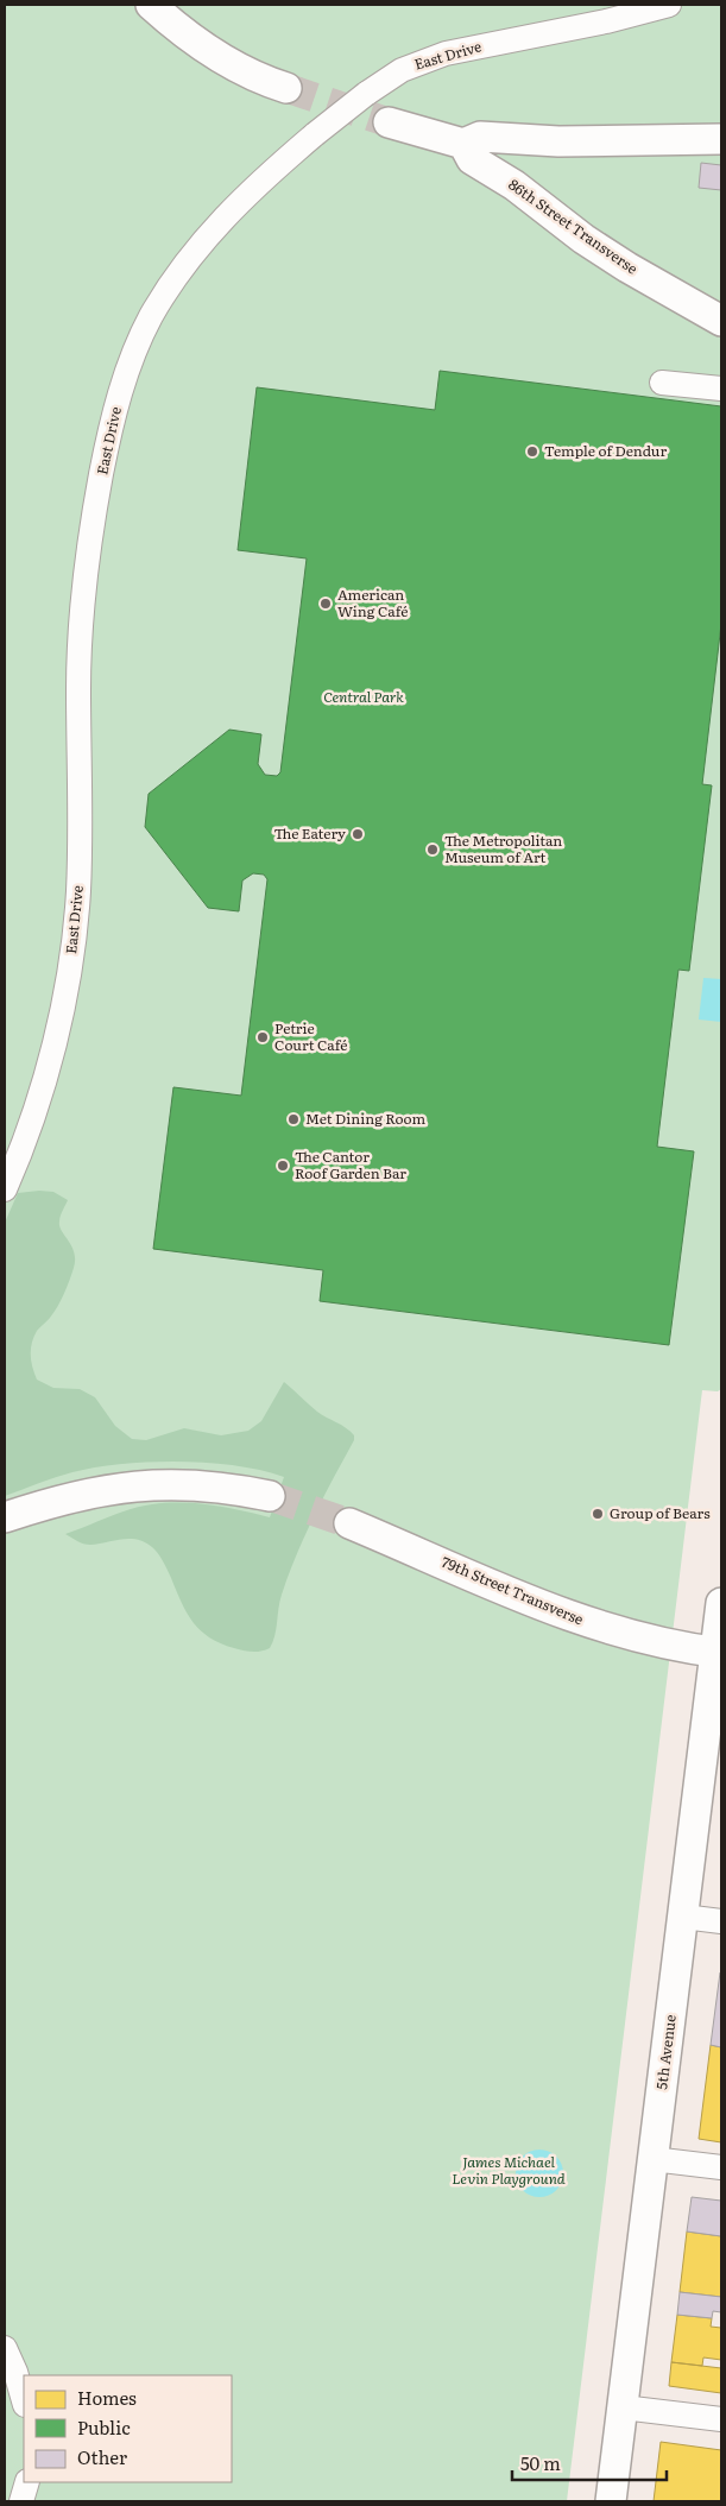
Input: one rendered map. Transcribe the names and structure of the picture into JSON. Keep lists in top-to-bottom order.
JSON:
{
  "streets": {
    "main road": ["86th Street Transverse", "79th Street Transverse", "5th Avenue"],
    "street": ["East Drive"]
  },
  "crossings": [
    ["79th Street Transverse", "5th Avenue"]
  ],
  "parks": ["Central Park", "James Michael Levin Playground"],
  "places": [
    "Temple of Dendur",
    "American Wing Café",
    "The Eatery",
    "The Metropolitan Museum of Art",
    "Petrie Court Café",
    "Met Dining Room",
    "The Cantor Roof Garden Bar",
    "Group of Bears"
  ],
  "legend": ["Homes", "Public", "Other"],
  "scale_bar": "50 m"
}
